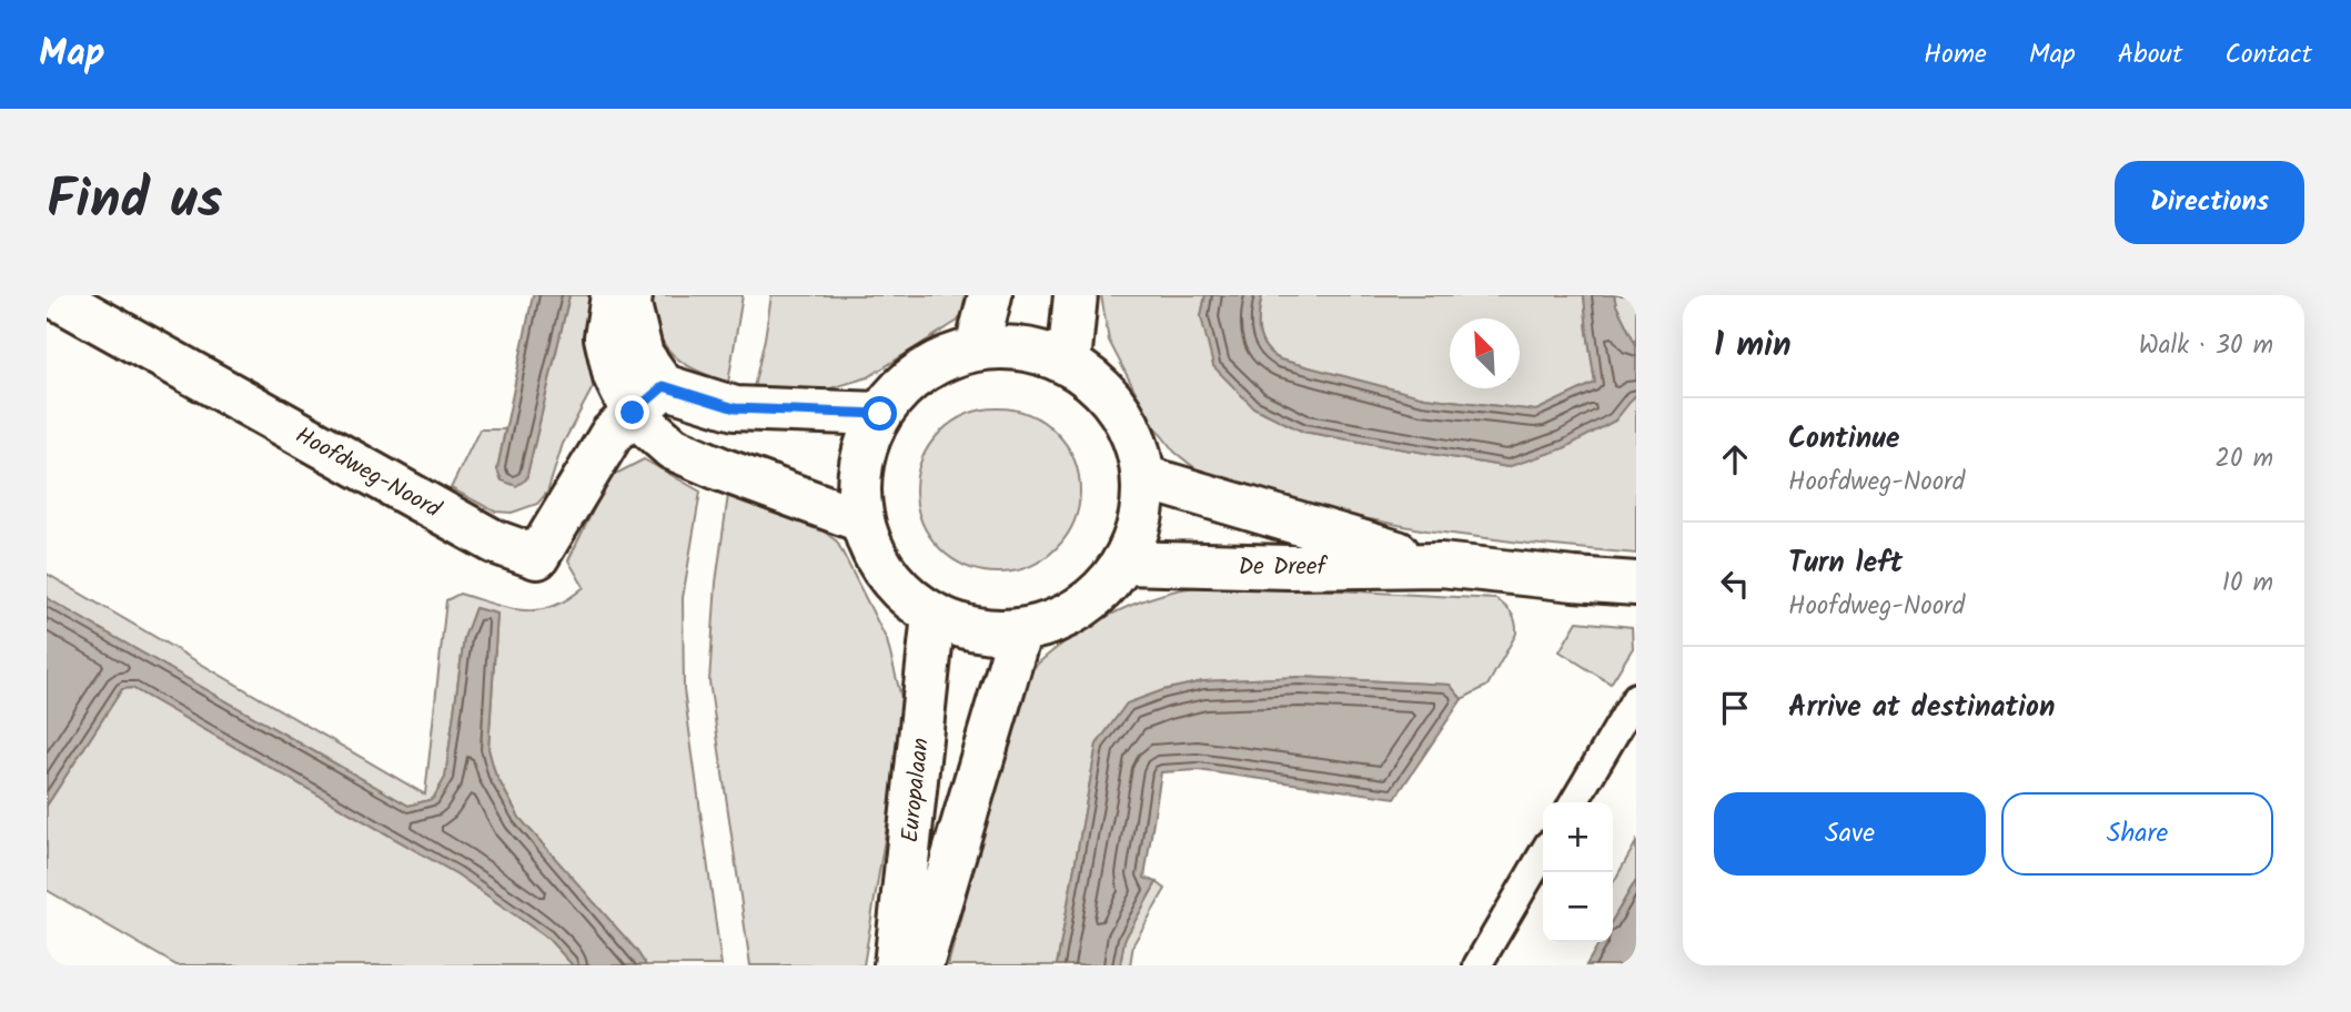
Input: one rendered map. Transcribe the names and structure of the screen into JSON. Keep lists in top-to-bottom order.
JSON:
{
  "streets": {
    "street": ["Hoofdweg-Noord", "De Dreef", "Europalaan"]
  },
  "north": "top left",
  "page": {
    "header": "Map",
    "nav": [
      "Home",
      "Map",
      "About",
      "Contact"
    ],
    "title": "Find us",
    "buttons": [
      "Directions",
      ["Save", "Share"]
    ],
    "heading": ["1 min", "Walk · 30 m"],
    "list": [
      ["Continue", "Hoofdweg-Noord", "20 m"],
      ["Turn left", "Hoofdweg-Noord", "10 m"],
      "Arrive at destination"
    ],
    "map_buttons": ["+", "−"]
  }
}
